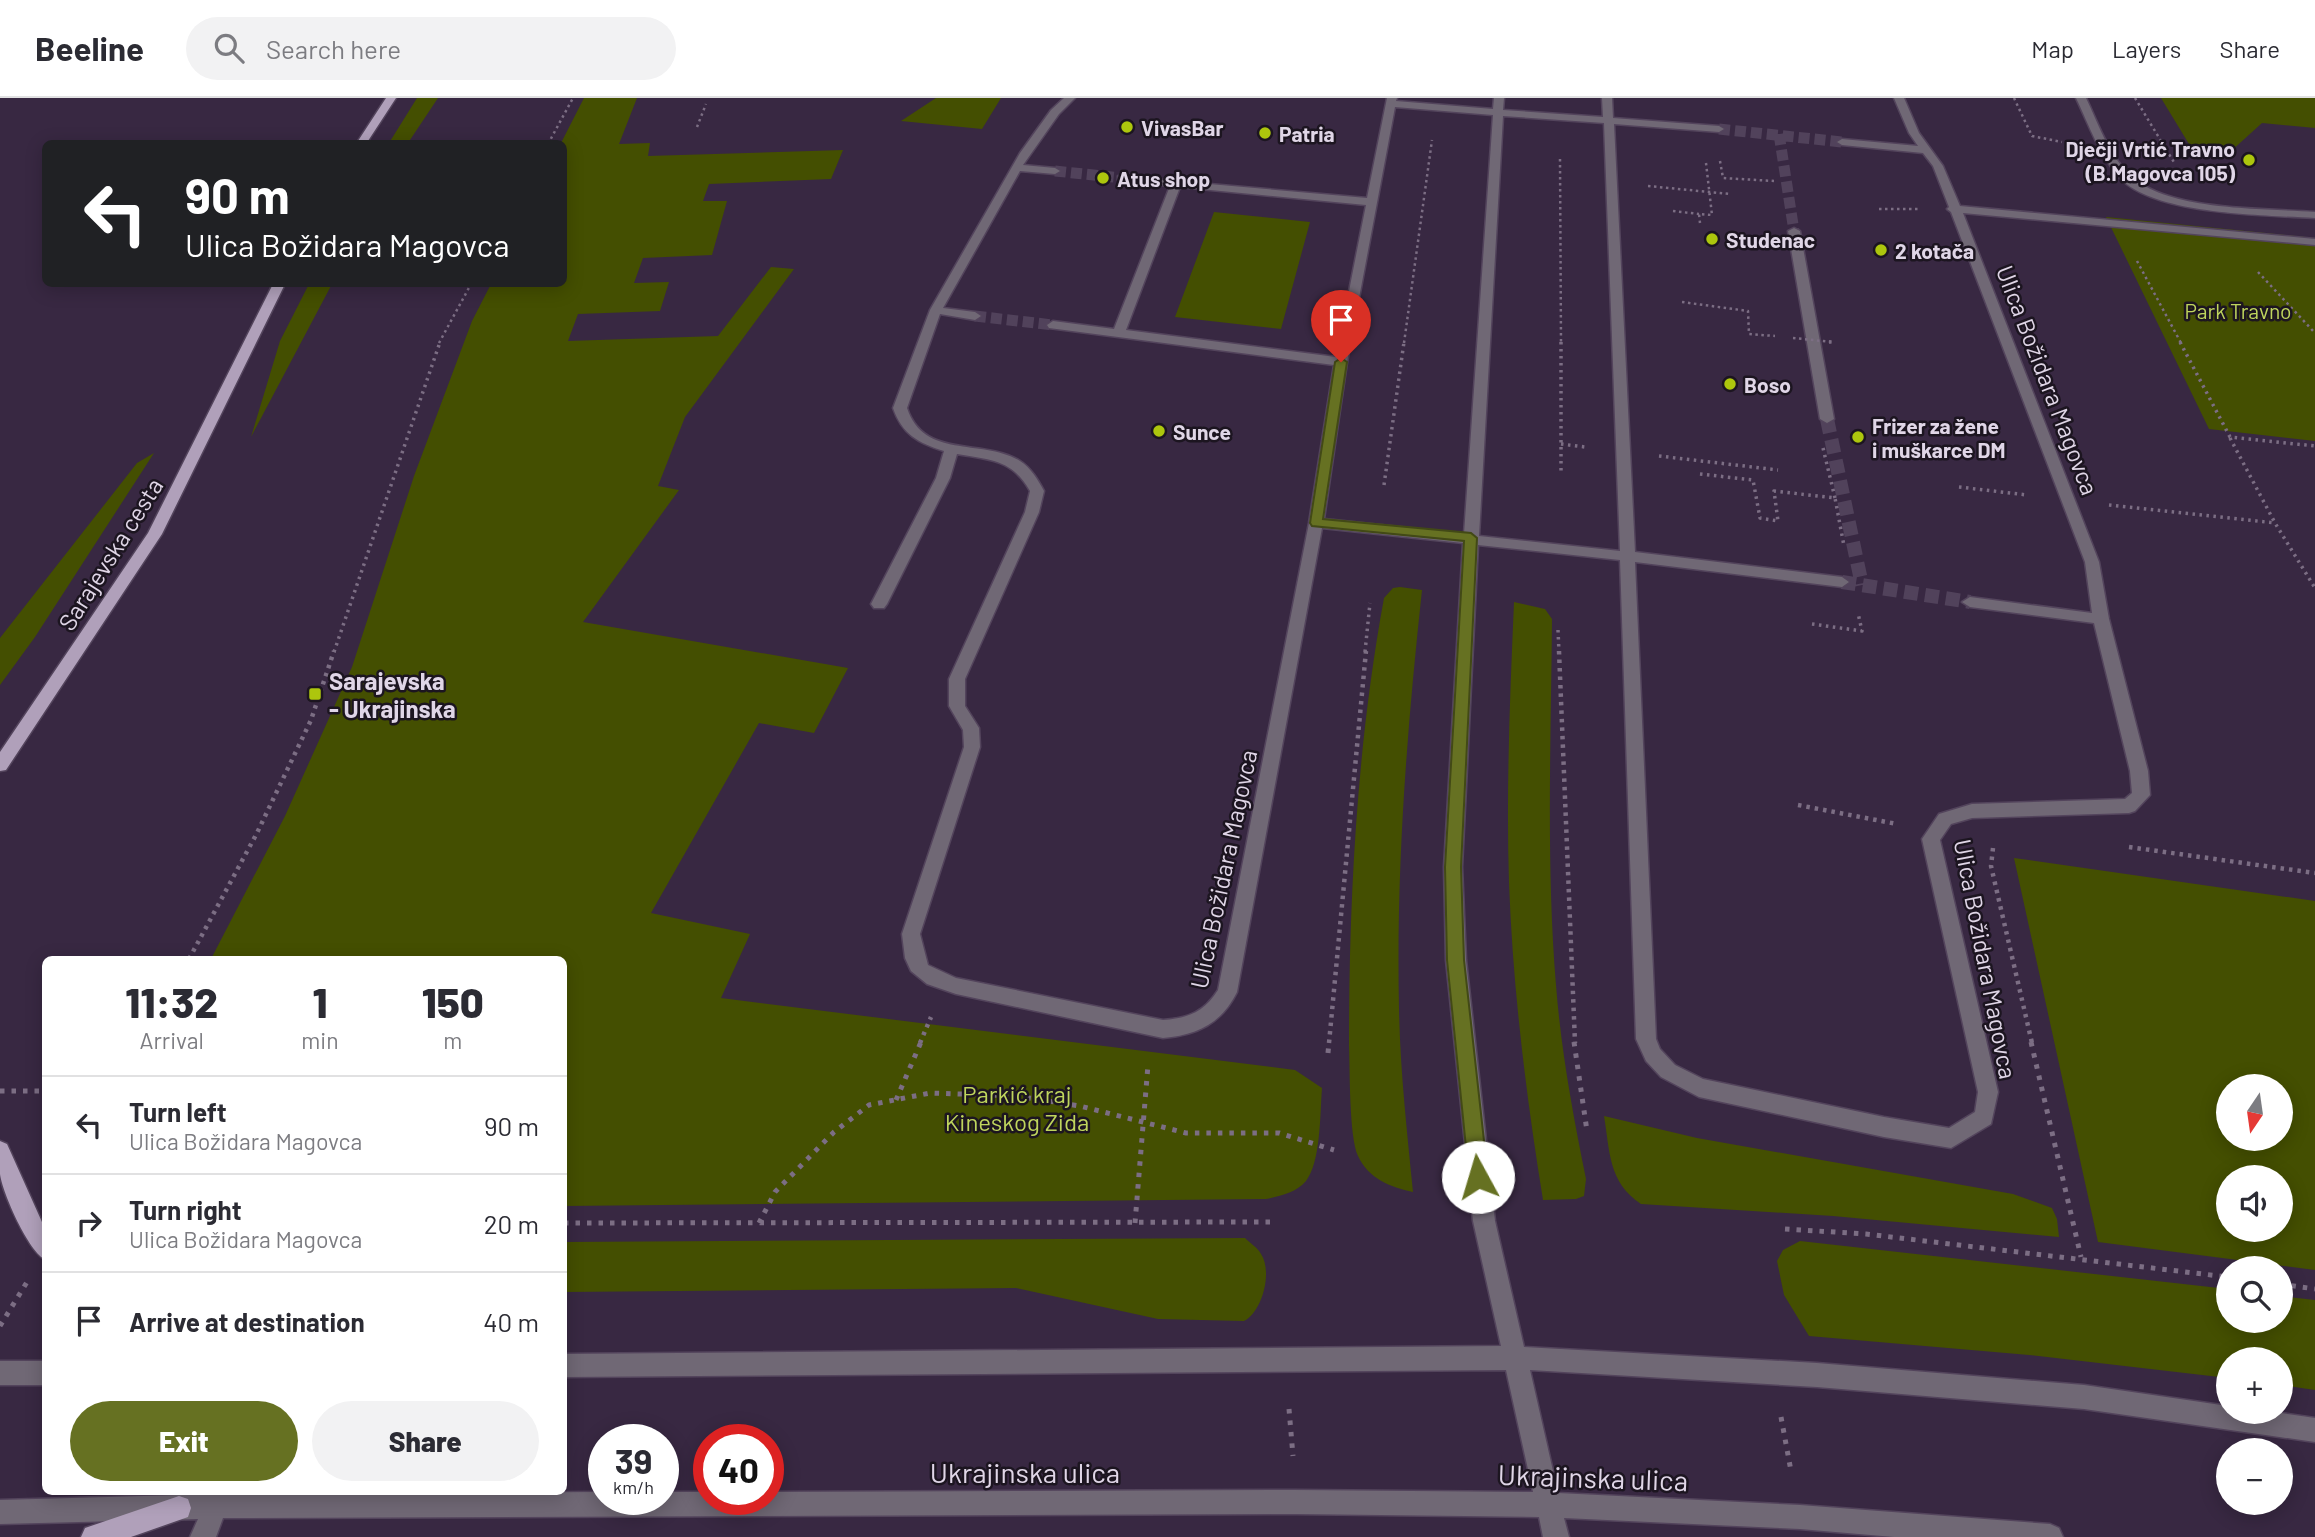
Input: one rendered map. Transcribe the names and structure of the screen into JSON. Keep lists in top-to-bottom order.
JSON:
{
  "streets": {
    "main road": ["Sarajevska cesta"],
    "street": ["Ulica Božidara Magovca", "Ukrajinska ulica"]
  },
  "parks": ["Park Travno", "Parkić kraj Kineskog Zida"],
  "places": {
    "other": [
      "VivasBar",
      "Patria",
      "Dječji Vrtić Travno (B.Magovca 105)",
      "Atus shop",
      "Studenac",
      "2 kotača",
      "Boso",
      "Sunce",
      "Frizer za žene i muškarce DM"
    ],
    "transit": ["Sarajevska - Ukrajinska"]
  },
  "north": "bottom",
  "page": {
    "header": "Beeline",
    "search": "Search here",
    "nav": ["Map", "Layers", "Share"],
    "turn": ["90 m", "Ulica Božidara Magovca"],
    "eta": [
      "11:32",
      "Arrival",
      "1",
      "min",
      "150",
      "m"
    ],
    "map_buttons": ["+", "−"],
    "list": [
      {
        "name": "Turn left",
        "note": "Ulica Božidara Magovca",
        "value": "90 m"
      },
      {
        "name": "Turn right",
        "note": "Ulica Božidara Magovca",
        "value": "20 m"
      },
      {
        "name": "Arrive at destination",
        "value": "40 m"
      }
    ],
    "buttons": ["Exit", "Share"],
    "speed": "39 km/h",
    "limit": "40"
  }
}
